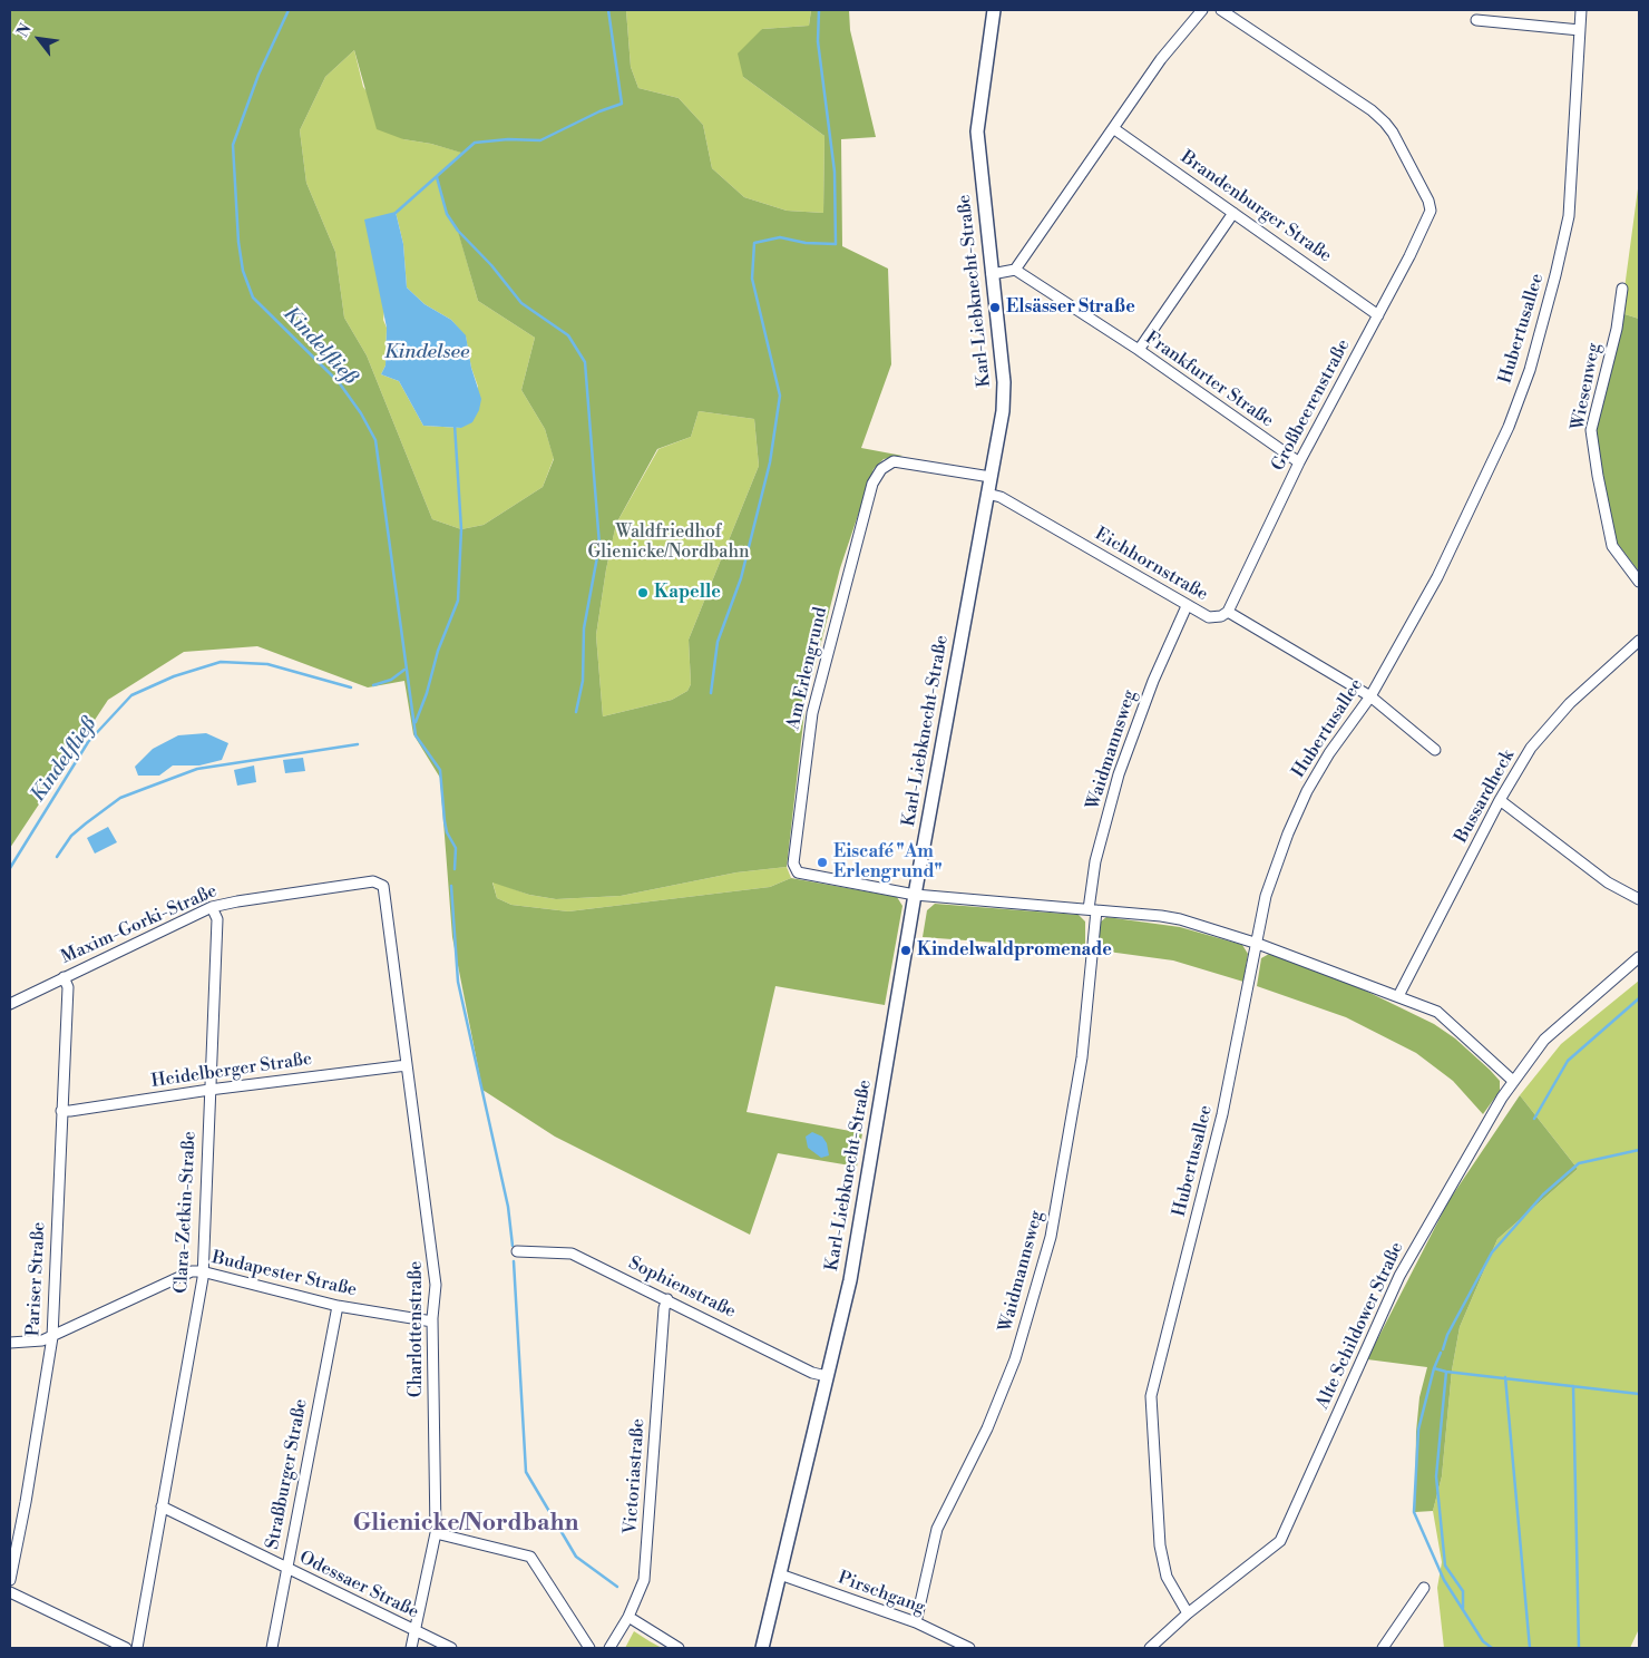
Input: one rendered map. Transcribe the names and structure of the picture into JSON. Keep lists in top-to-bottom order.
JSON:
{
  "streets": {
    "street": [
      "Brandenburger Straße",
      "Karl-Liebknecht-Straße",
      "Hubertusallee",
      "Frankfurter Straße",
      "Wiesenweg",
      "Großbeerenstraße",
      "Eichhornstraße",
      "Am Erlengrund",
      "Waidmannsweg",
      "Bussardheck",
      "Maxim-Gorki-Straße",
      "Heidelberger Straße",
      "Clara-Zetkin-Straße",
      "Budapester Straße",
      "Pariser Straße",
      "Sophienstraße",
      "Alte Schildower Straße",
      "Charlottenstraße",
      "Straßburger Straße",
      "Victoriastraße",
      "Odessaer Straße",
      "Pirschgang"
    ]
  },
  "crossings": [
    ["Brandenburger Straße", "Großbeerenstraße"],
    ["Karl-Liebknecht-Straße", "Eichhornstraße"],
    ["Karl-Liebknecht-Straße", "Am Erlengrund"],
    ["Karl-Liebknecht-Straße", "Sophienstraße"],
    ["Karl-Liebknecht-Straße", "Pirschgang"],
    ["Hubertusallee", "Eichhornstraße"],
    ["Hubertusallee", "Alte Schildower Straße"],
    ["Frankfurter Straße", "Großbeerenstraße"],
    ["Großbeerenstraße", "Eichhornstraße"],
    ["Eichhornstraße", "Waidmannsweg"],
    ["Waidmannsweg", "Pirschgang"],
    ["Maxim-Gorki-Straße", "Clara-Zetkin-Straße"],
    ["Maxim-Gorki-Straße", "Pariser Straße"],
    ["Maxim-Gorki-Straße", "Charlottenstraße"],
    ["Heidelberger Straße", "Clara-Zetkin-Straße"],
    ["Heidelberger Straße", "Pariser Straße"],
    ["Heidelberger Straße", "Charlottenstraße"],
    ["Clara-Zetkin-Straße", "Budapester Straße"],
    ["Clara-Zetkin-Straße", "Odessaer Straße"],
    ["Budapester Straße", "Pariser Straße"],
    ["Budapester Straße", "Charlottenstraße"],
    ["Budapester Straße", "Straßburger Straße"],
    ["Sophienstraße", "Victoriastraße"],
    ["Charlottenstraße", "Odessaer Straße"],
    ["Straßburger Straße", "Odessaer Straße"]
  ],
  "districts": ["Glienicke/Nordbahn"],
  "water": ["Kindelfließ", "Kindelsee"],
  "parks": ["Waldfriedhof Glienicke/Nordbahn"],
  "places": [
    "Elsässer Straße",
    "Kapelle",
    "Eiscafé \"Am Erlengrund\"",
    "Kindelwaldpromenade"
  ],
  "north": "top left"
}
